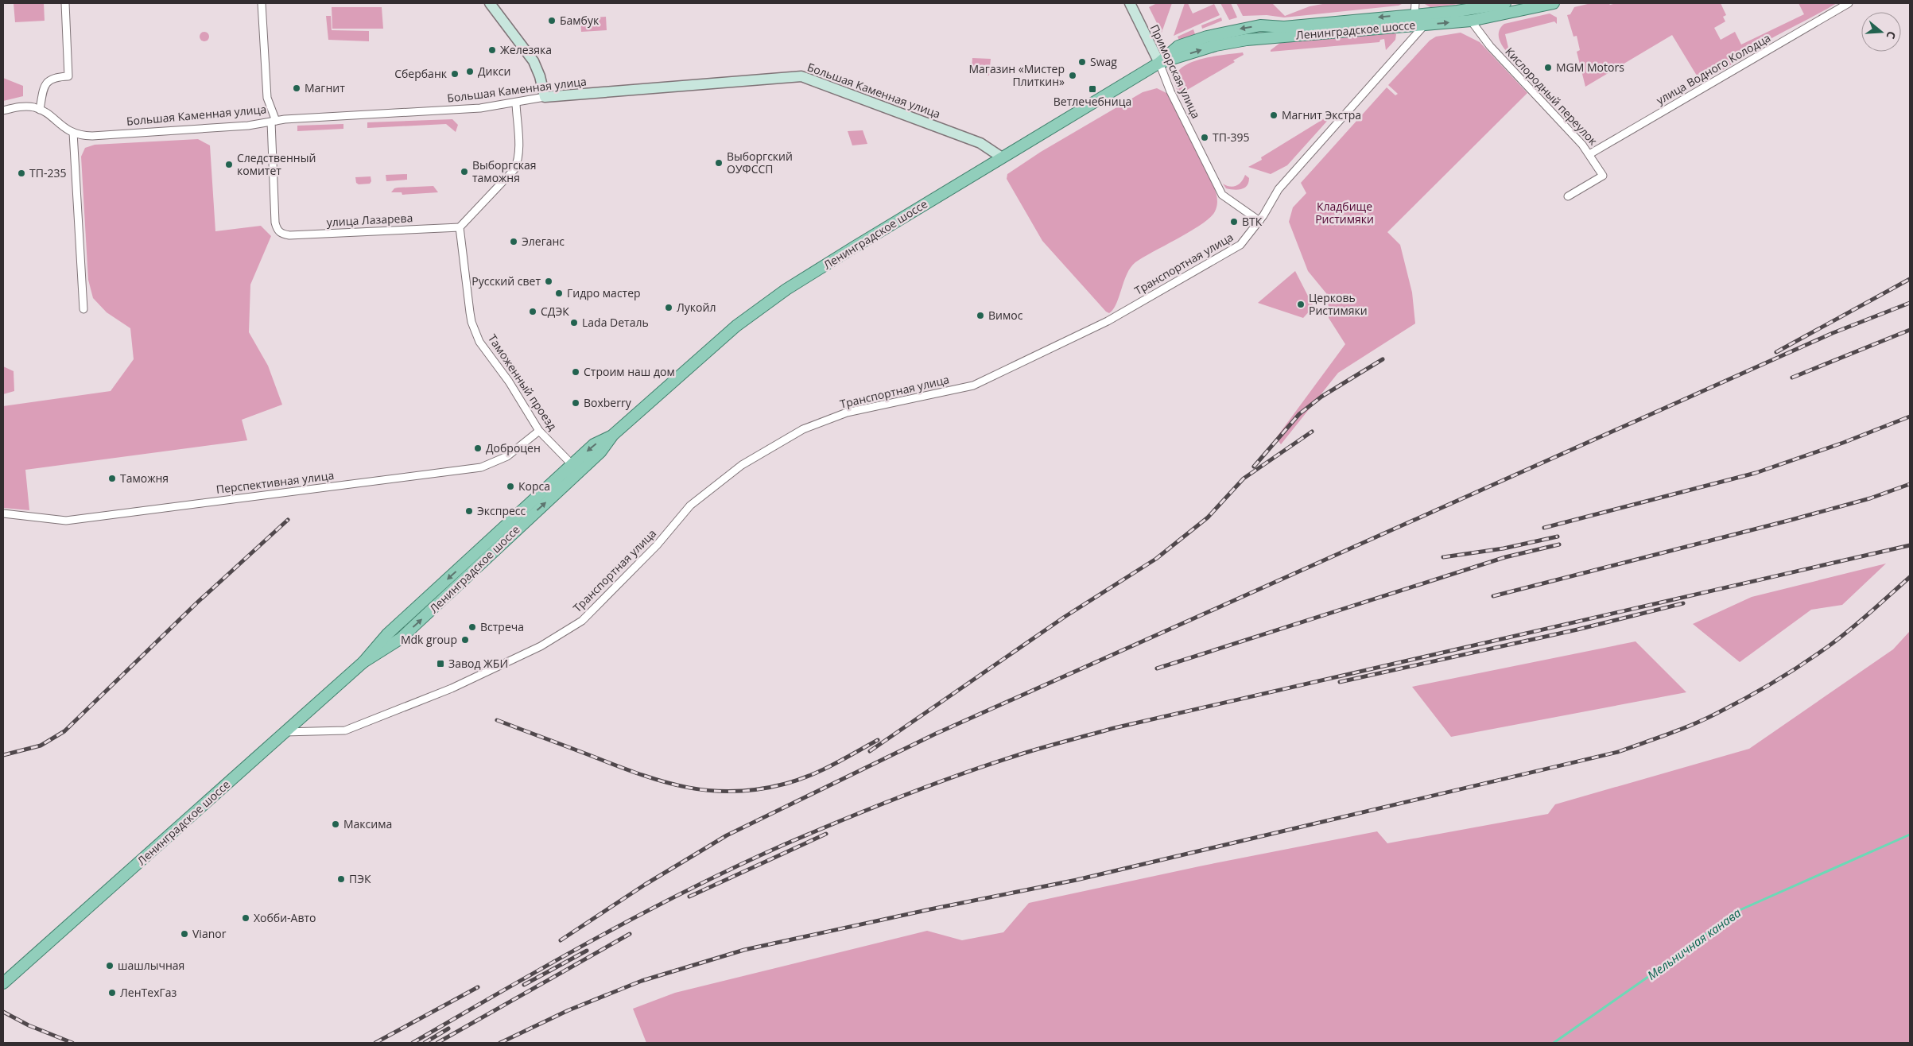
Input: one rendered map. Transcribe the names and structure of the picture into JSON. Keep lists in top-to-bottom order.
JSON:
{
  "streets": {
    "main road": ["Ленинградское шоссе"],
    "street": [
      "улица Водного Колодца",
      "Приморская улица",
      "Большая Каменная улица",
      "Кислородный переулок",
      "улица Лазарева",
      "Транспортная улица",
      "Таможенный проезд",
      "Перспективная улица"
    ]
  },
  "crossings": [
    ["Ленинградское шоссе", "Приморская улица"],
    ["Ленинградское шоссе", "Большая Каменная улица"],
    ["Ленинградское шоссе", "Кислородный переулок"],
    ["Ленинградское шоссе", "Транспортная улица"],
    ["Ленинградское шоссе", "Таможенный проезд"],
    ["улица Водного Колодца", "Кислородный переулок"],
    ["Приморская улица", "Транспортная улица"],
    ["Большая Каменная улица", "улица Лазарева"],
    ["улица Лазарева", "Таможенный проезд"],
    ["Таможенный проезд", "Перспективная улица"]
  ],
  "water": ["Мельничная канава"],
  "parks": ["Кладбище Ристимяки"],
  "places": {
    "other": [
      "Бамбук",
      "Железяка",
      "Swag",
      "MGM Motors",
      "Дикси",
      "Сбербанк",
      "Магазин «Мистер Плиткин»",
      "Магнит",
      "Магнит Экстра",
      "ТП-395",
      "Выборгский ОУФССП",
      "Следственный комитет",
      "Выборгская таможня",
      "ТП-235",
      "ВТК",
      "Элеганс",
      "Русский свет",
      "Гидро мастер",
      "Церковь Ристимяки",
      "Лукойл",
      "СДЭК",
      "Вимос",
      "Lada Dеталь",
      "Строим наш дом",
      "Boxberry",
      "Доброцен",
      "Таможня",
      "Корса",
      "Экспресс",
      "Встреча",
      "Mdk group",
      "Максима",
      "ПЭК",
      "Хобби-Авто",
      "Vianor",
      "шашлычная",
      "ЛенТехГаз"
    ],
    "transit": ["Ветлечебница", "Завод ЖБИ"]
  },
  "north": "right"
}
